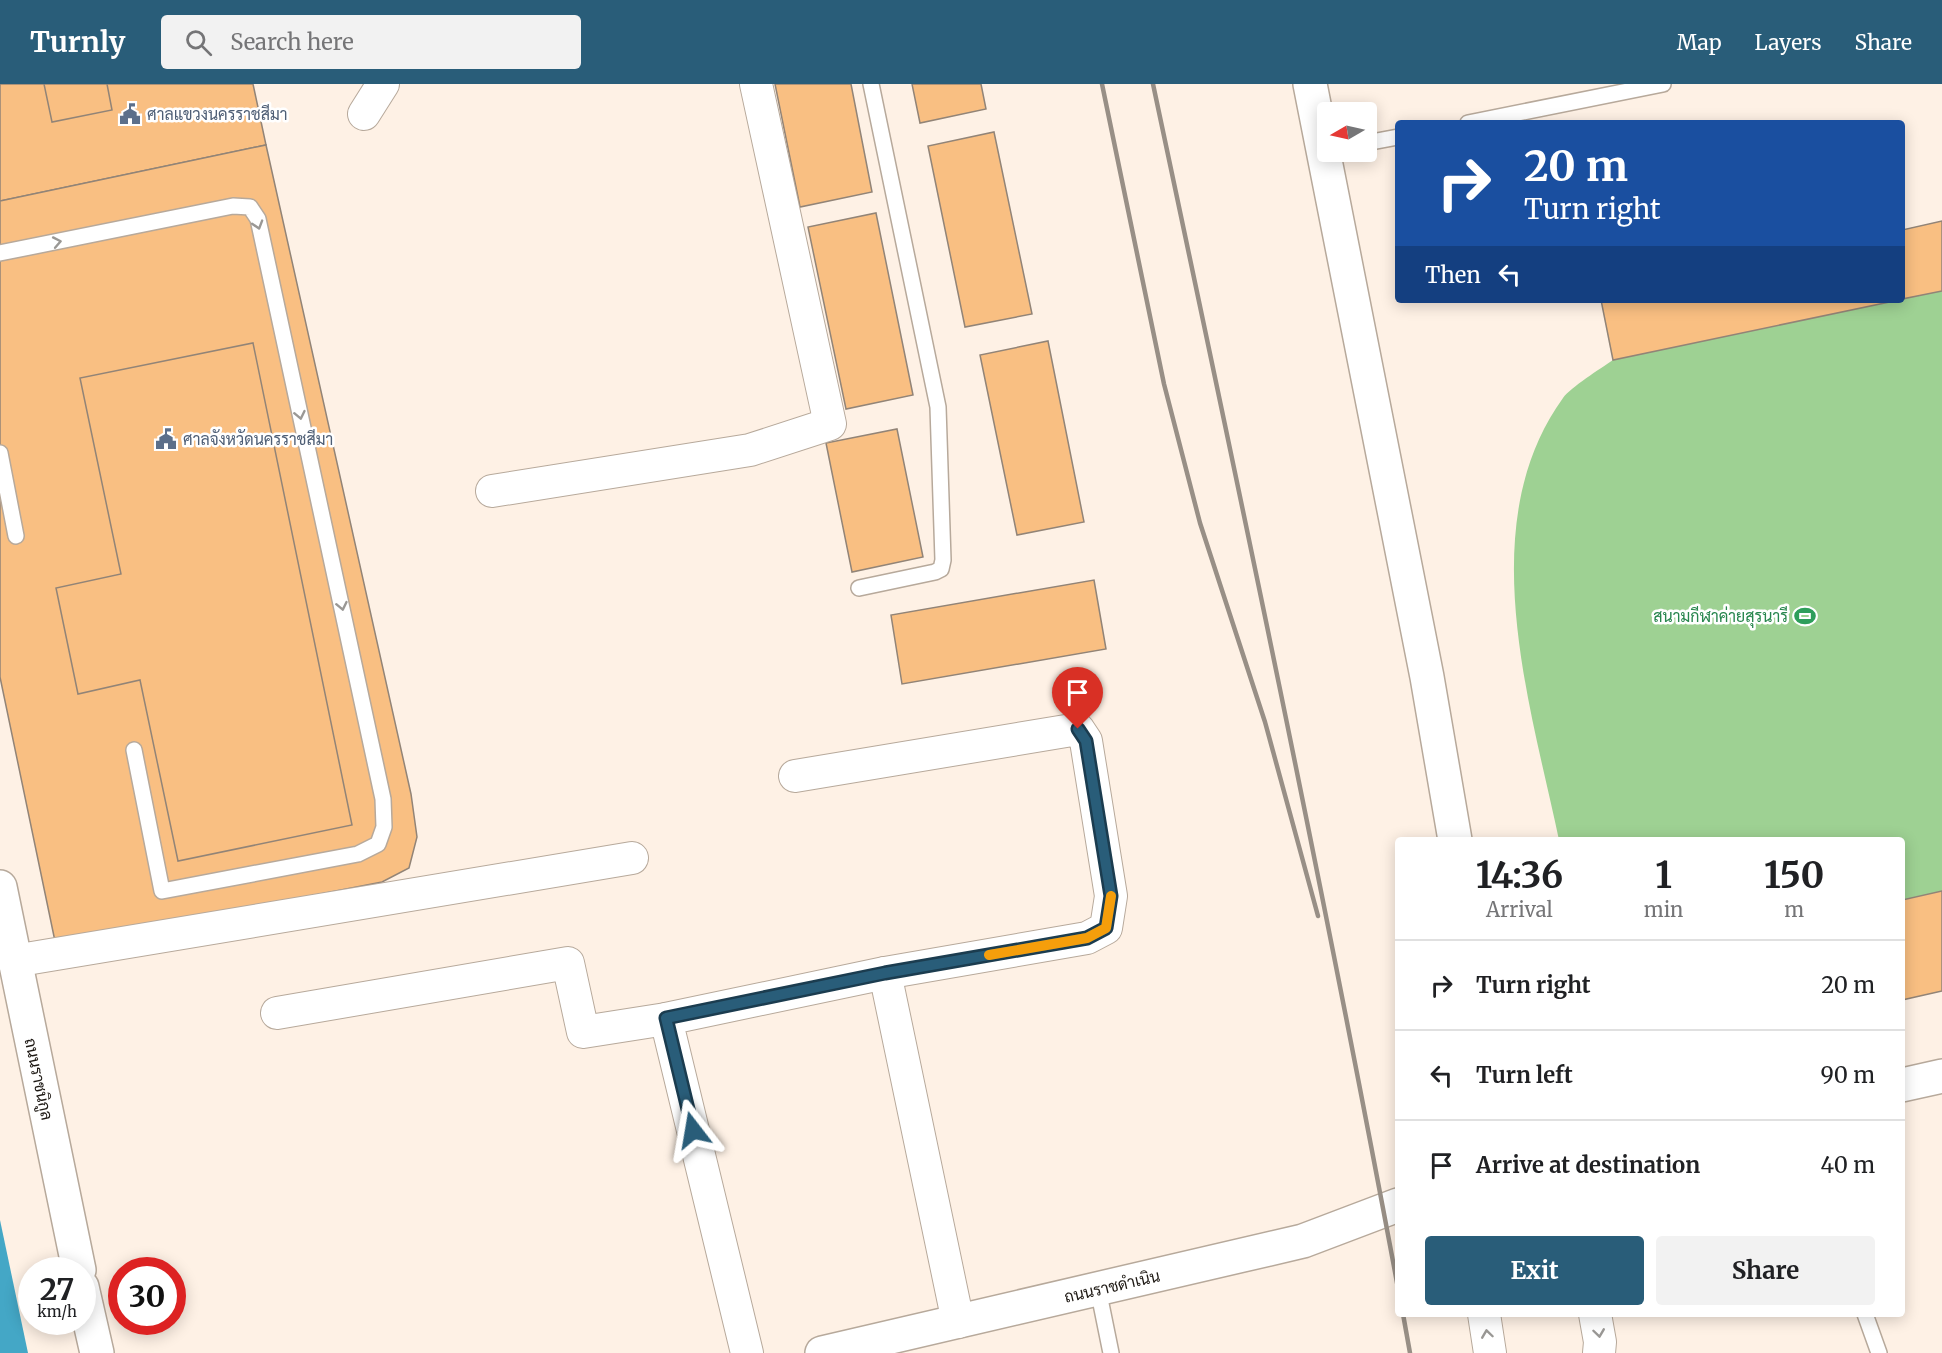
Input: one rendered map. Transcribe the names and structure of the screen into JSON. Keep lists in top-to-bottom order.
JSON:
{
  "streets": {
    "street": ["ถนนราชนิกูล", "ถนนราชดำเนิน"]
  },
  "places": {
    "public building": ["ศาลแขวงนครราชสีมา", "ศาลจังหวัดนครราชสีมา"],
    "sports": ["สนามกีฬาค่ายสุรนารี"]
  },
  "north": "left",
  "page": {
    "header": "Turnly",
    "search": "Search here",
    "nav": ["Map", "Layers", "Share"],
    "turn": ["20 m", "Turn right"],
    "then": "Then",
    "eta": [
      "14:36",
      "Arrival",
      "1",
      "min",
      "150",
      "m"
    ],
    "list": [
      {
        "name": "Turn right",
        "value": "20 m"
      },
      {
        "name": "Turn left",
        "value": "90 m"
      },
      {
        "name": "Arrive at destination",
        "value": "40 m"
      }
    ],
    "buttons": ["Exit", "Share"],
    "speed": "27 km/h",
    "limit": "30"
  }
}
